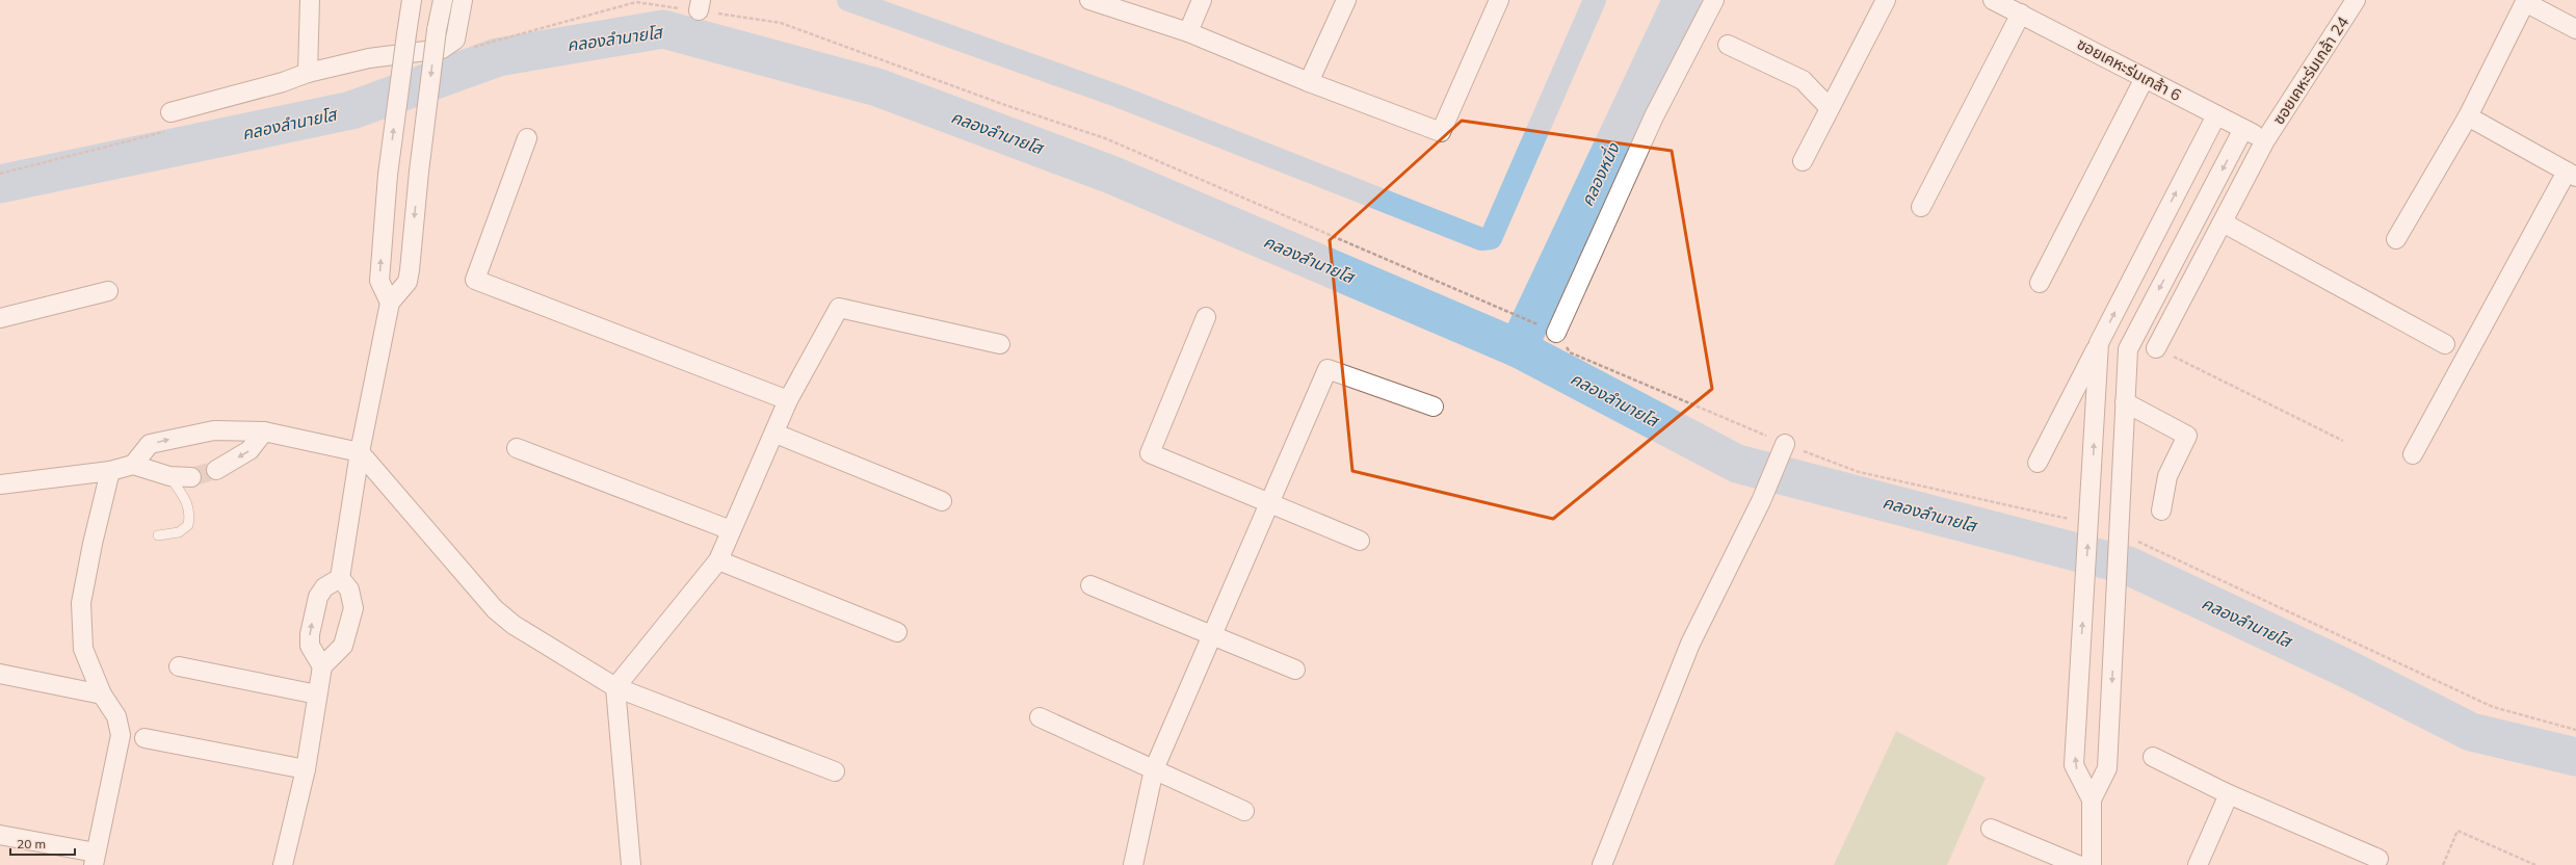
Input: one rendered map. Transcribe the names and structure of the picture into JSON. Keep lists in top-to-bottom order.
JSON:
{
  "streets": {
    "street": ["ซอยเคหะร่มเกล้า 6", "ซอยเคหะร่มเกล้า 24"]
  },
  "crossings": [
    ["ซอยเคหะร่มเกล้า 6", "ซอยเคหะร่มเกล้า 24"]
  ],
  "water": ["คลองลำนายโส", "คลองหนึ่ง"],
  "scale_bar": "20 m"
}
